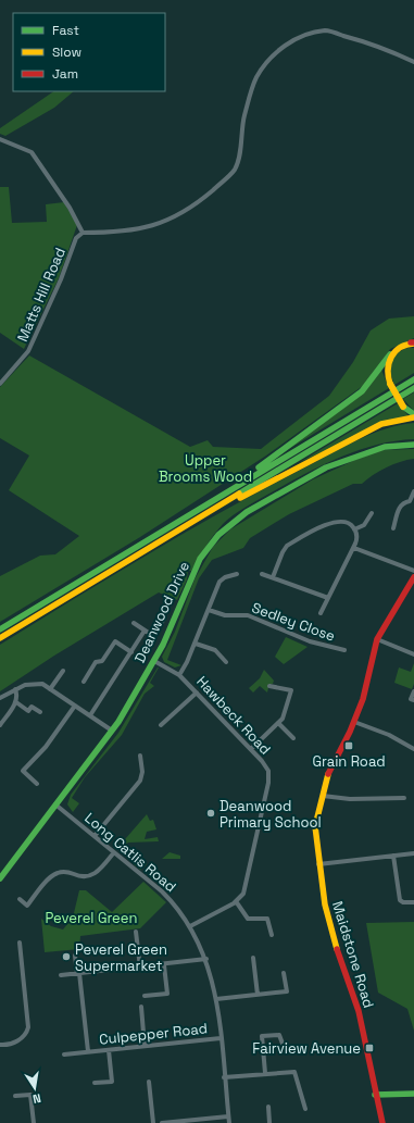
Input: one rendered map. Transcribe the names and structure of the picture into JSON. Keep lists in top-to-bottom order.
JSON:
{
  "streets": {
    "main road": ["Deanwood Drive", "Maidstone Road"],
    "street": [
      "Matts Hill Road",
      "Sedley Close",
      "Hawbeck Road",
      "Long Catlis Road",
      "Culpepper Road"
    ]
  },
  "crossings": [
    ["Deanwood Drive", "Hawbeck Road"],
    ["Deanwood Drive", "Long Catlis Road"],
    ["Long Catlis Road", "Culpepper Road"]
  ],
  "parks": ["Upper Brooms Wood", "Peverel Green"],
  "places": {
    "transit": ["Grain Road", "Fairview Avenue"],
    "other": ["Deanwood Primary School", "Peverel Green Supermarket"]
  },
  "legend": ["Fast", "Slow", "Jam"],
  "north": "bottom"
}
